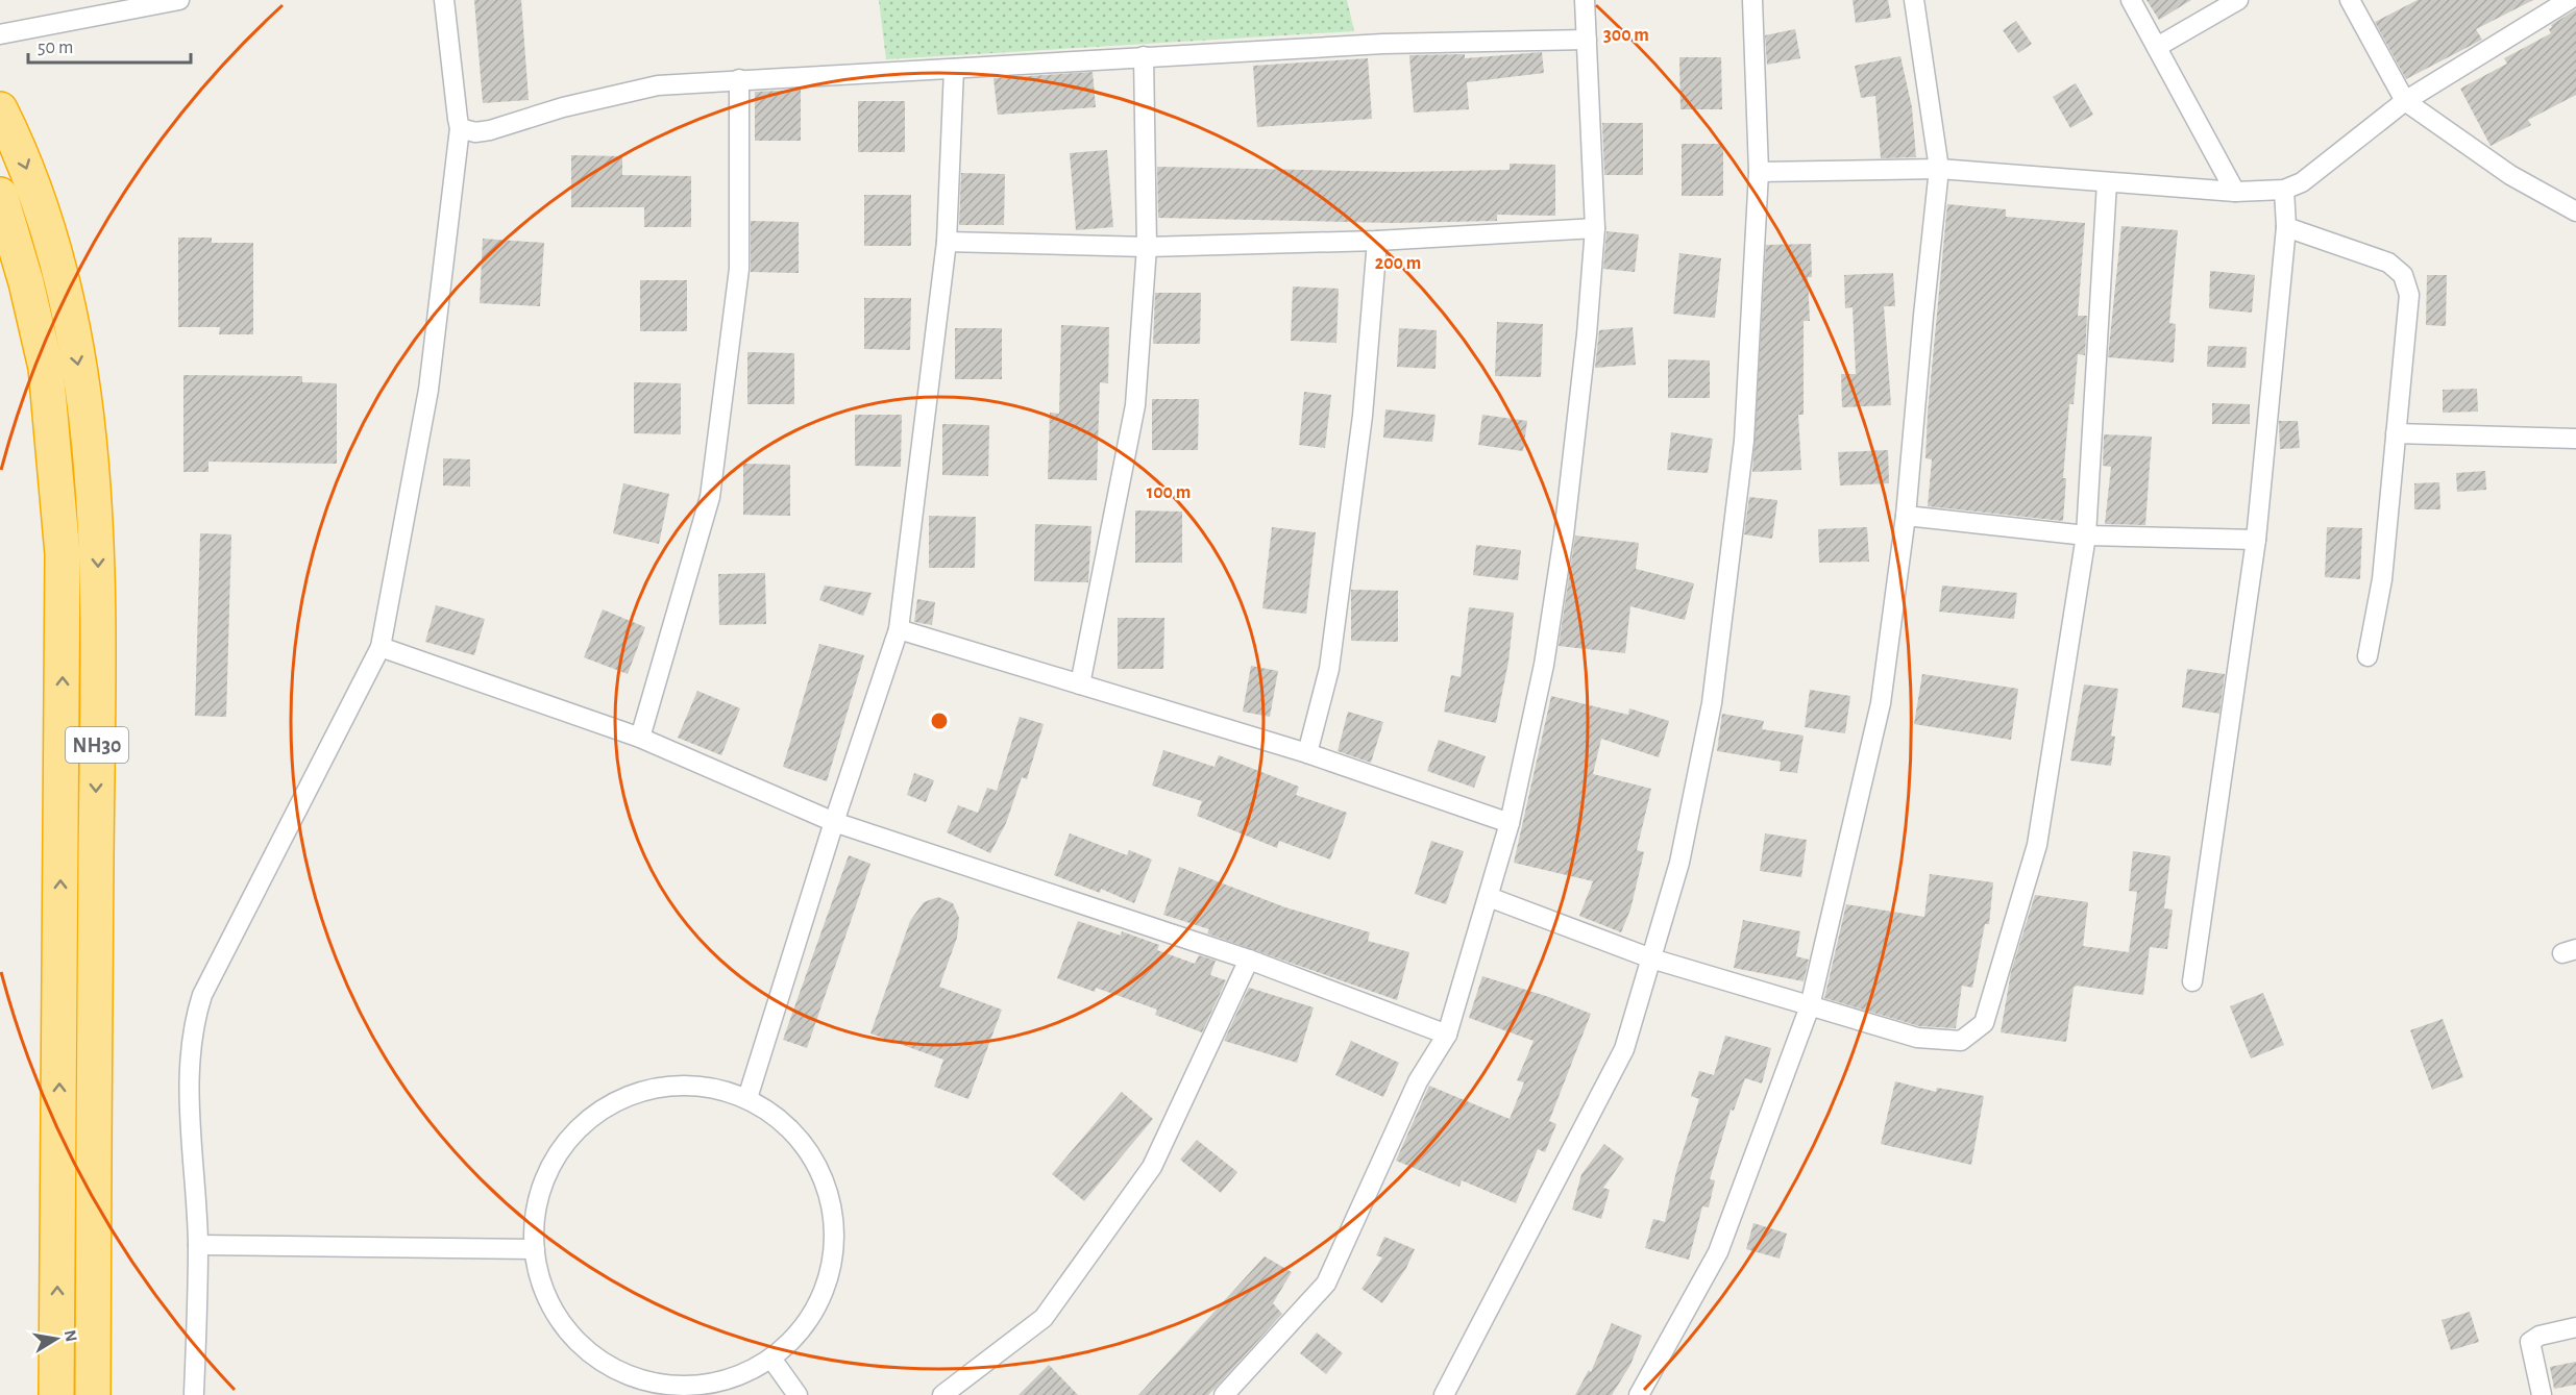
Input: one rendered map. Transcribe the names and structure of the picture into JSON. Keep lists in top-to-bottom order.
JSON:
{
  "streets": {
    "highway": ["NH30"]
  },
  "scale_bar": "50 m",
  "north": "right",
  "rings": ["300 m", "200 m", "100 m"]
}
